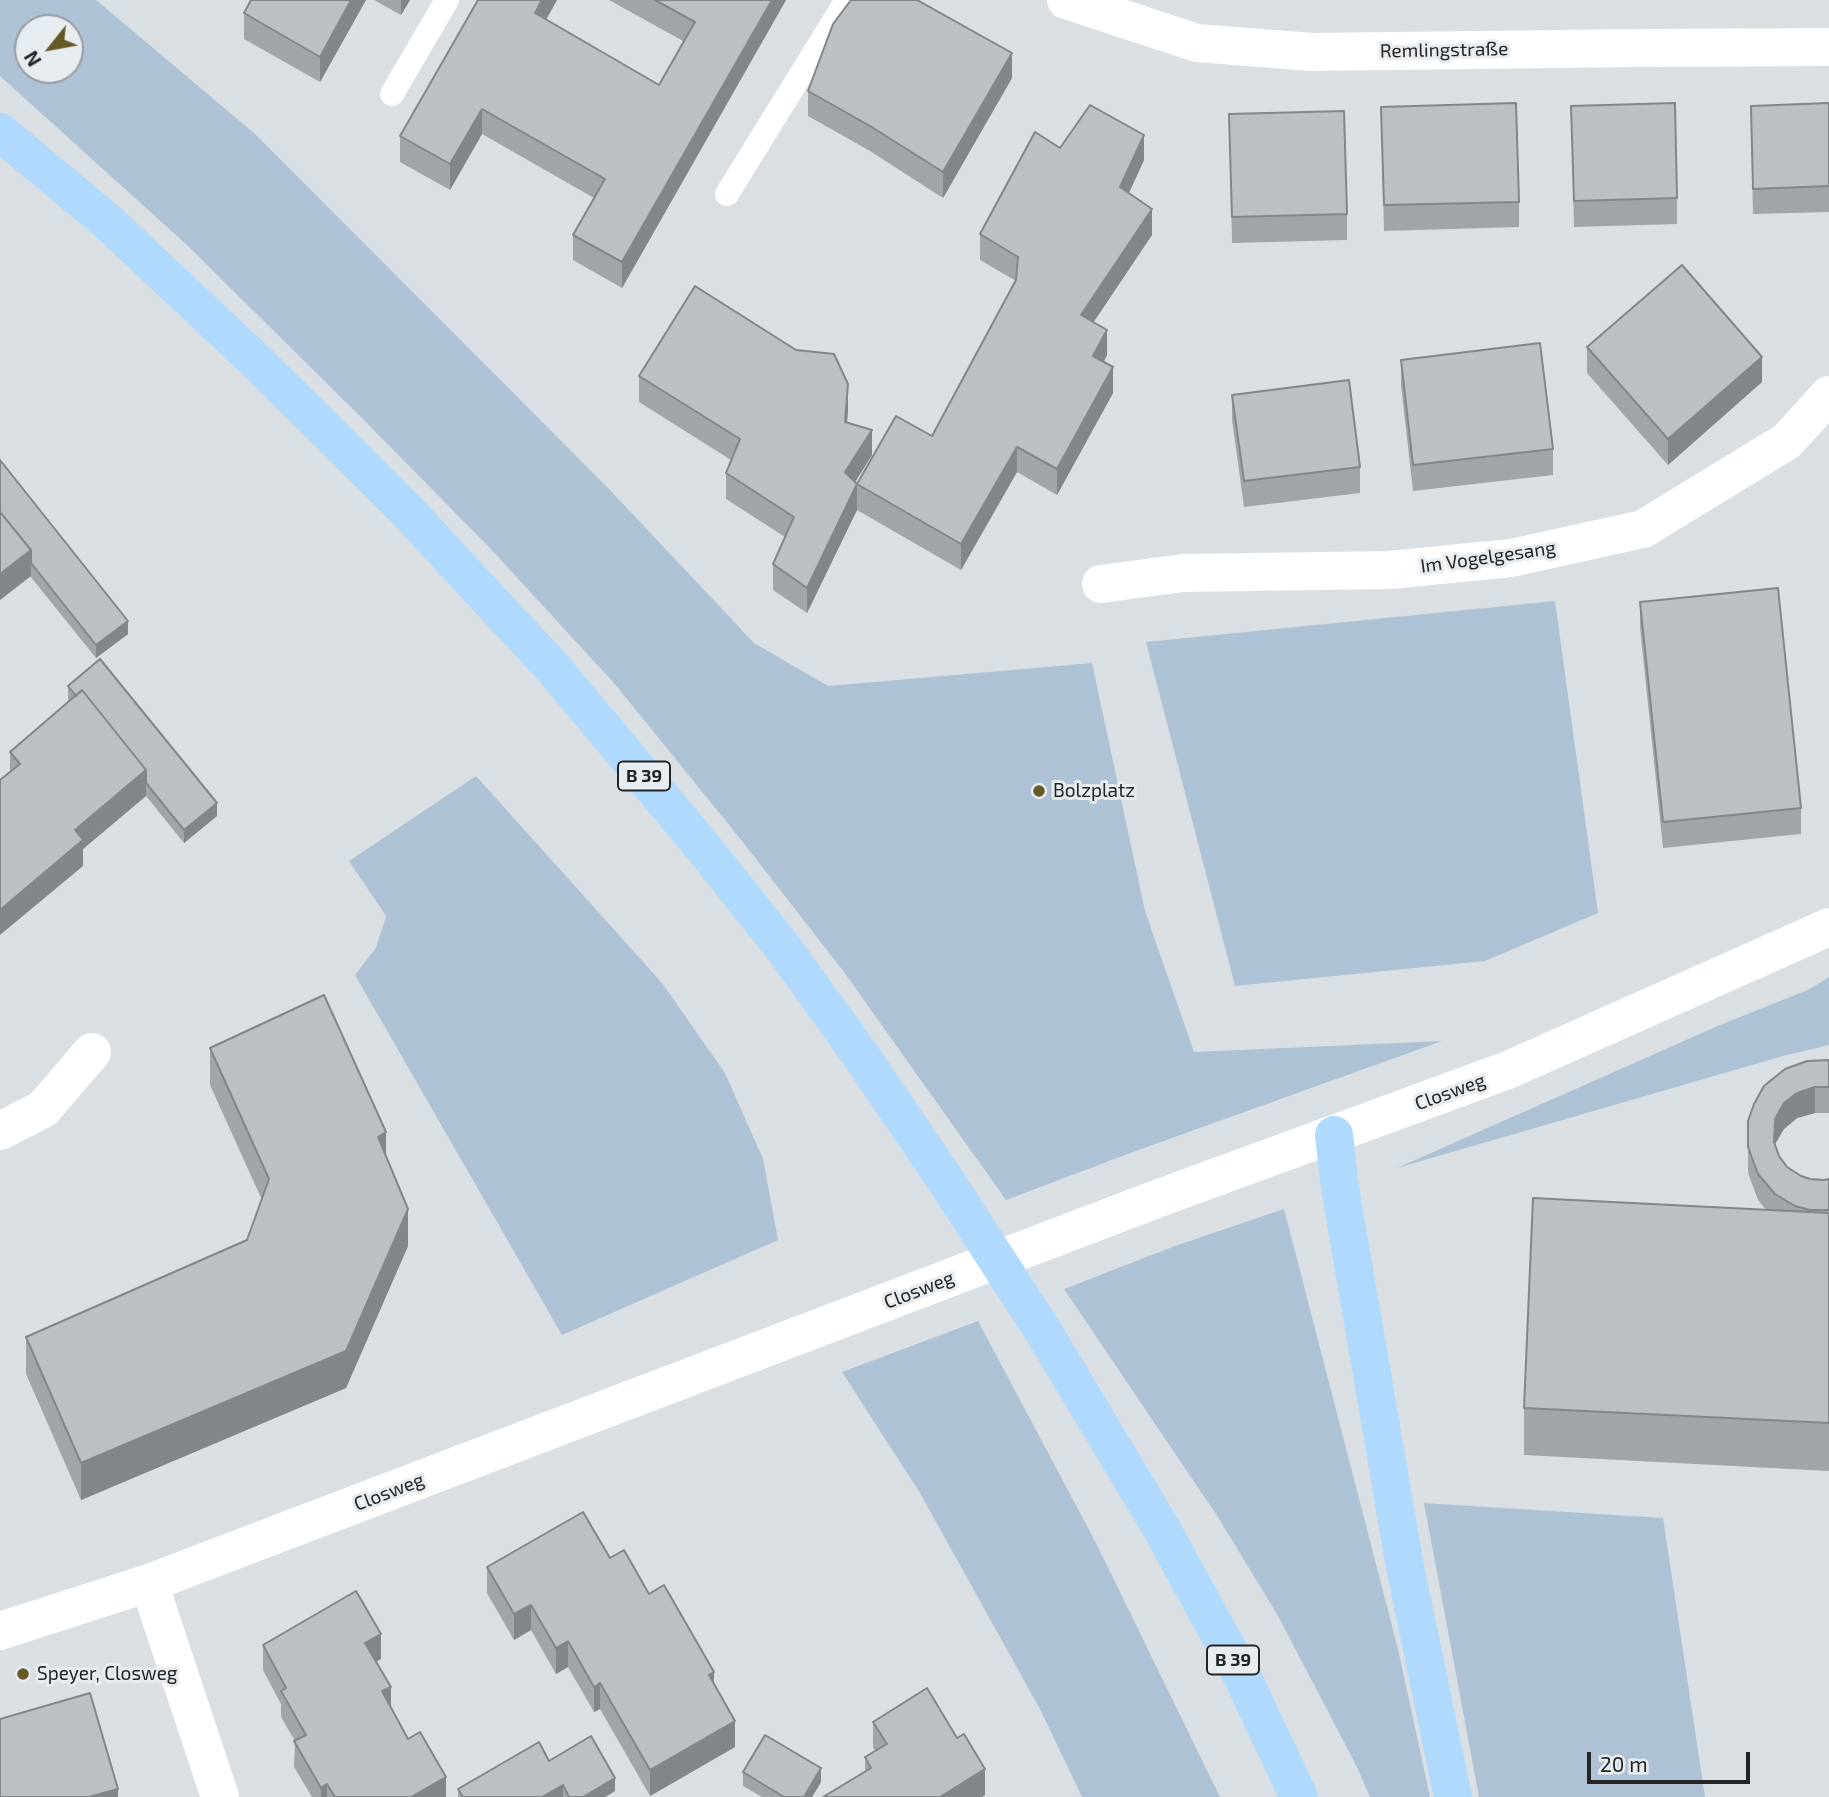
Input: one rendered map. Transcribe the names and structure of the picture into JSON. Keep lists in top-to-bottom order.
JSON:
{
  "streets": {
    "main road": ["B 39"],
    "street": ["Remlingstraße", "Im Vogelgesang", "Closweg"]
  },
  "places": ["Bolzplatz", "Speyer, Closweg"],
  "scale_bar": "20 m",
  "north": "bottom left"
}
